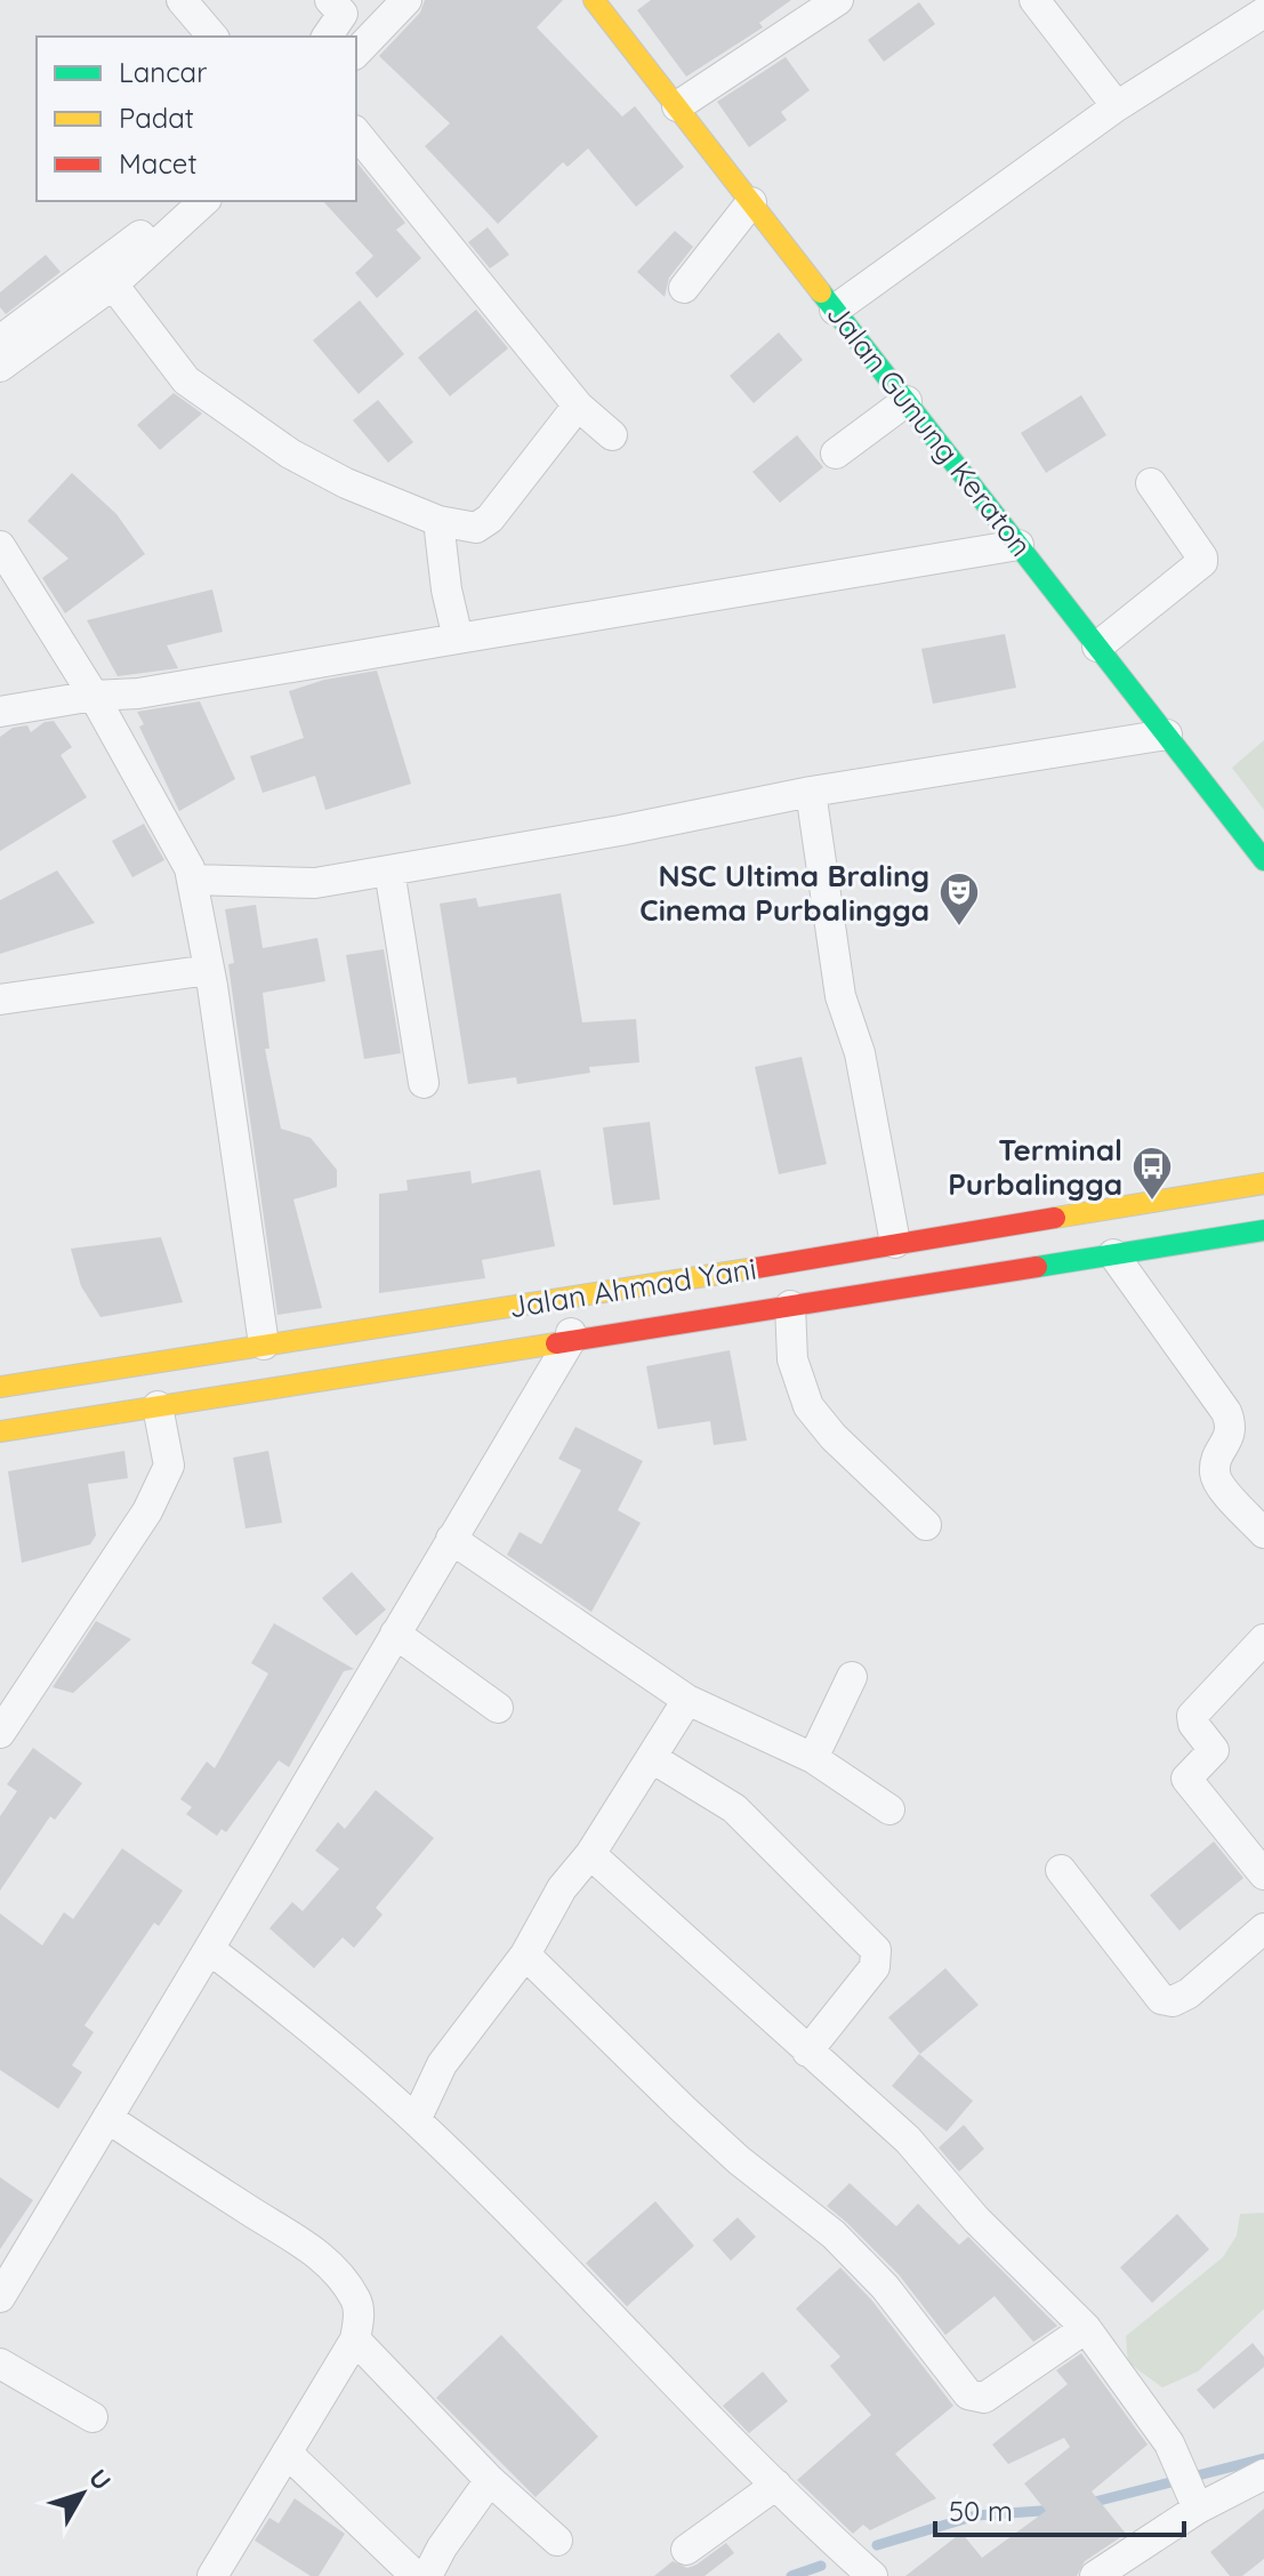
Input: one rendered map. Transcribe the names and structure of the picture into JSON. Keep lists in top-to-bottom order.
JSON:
{
  "streets": {
    "main road": ["Jalan Gunung Keraton", "Jalan Ahmad Yani"]
  },
  "places": {
    "theatre": ["NSC Ultima Braling Cinema Purbalingga"],
    "bus stop": ["Terminal Purbalingga"]
  },
  "legend": ["Lancar", "Padat", "Macet"],
  "scale_bar": "50 m",
  "north": "top right"
}
